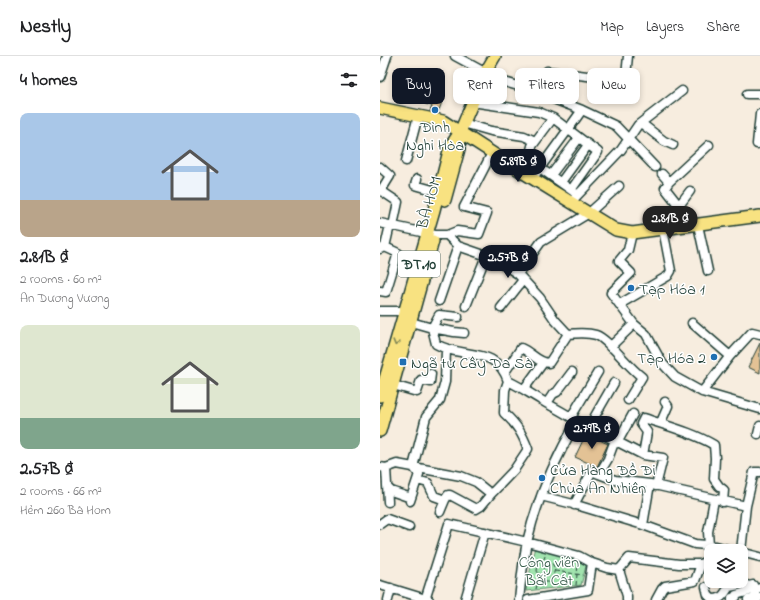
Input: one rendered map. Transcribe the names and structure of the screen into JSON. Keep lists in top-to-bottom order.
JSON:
{
  "streets": {
    "main road": ["BÀ HOM", "ĐT.10"]
  },
  "crossings": [
    ["BÀ HOM", "ĐT.10"]
  ],
  "parks": ["Công viên Bãi Cát"],
  "places": {
    "other": [
      "Đình Nghi Hòa",
      "Tạp Hóa 1",
      "Tạp Hóa 2",
      "Cửa Hàng Đồ Đi Chùa An Nhiên"
    ],
    "transit": ["Ngã tư Cây Da Sà"]
  },
  "page": {
    "header": "Nestly",
    "nav": ["Map", "Layers", "Share"],
    "heading": "4 homes",
    "chip": [
      "Buy",
      "Rent",
      "Filters",
      "New"
    ],
    "list": [
      {
        "name": "2.81B ₫",
        "note": "2 rooms · 60 m² · An Dương Vương"
      },
      {
        "name": "2.57B ₫",
        "note": "2 rooms · 66 m² · Hẻm 260 Bà Hom"
      }
    ],
    "price": [
      "5.89B ₫",
      "2.81B ₫",
      "2.57B ₫",
      "2.79B ₫"
    ]
  }
}
